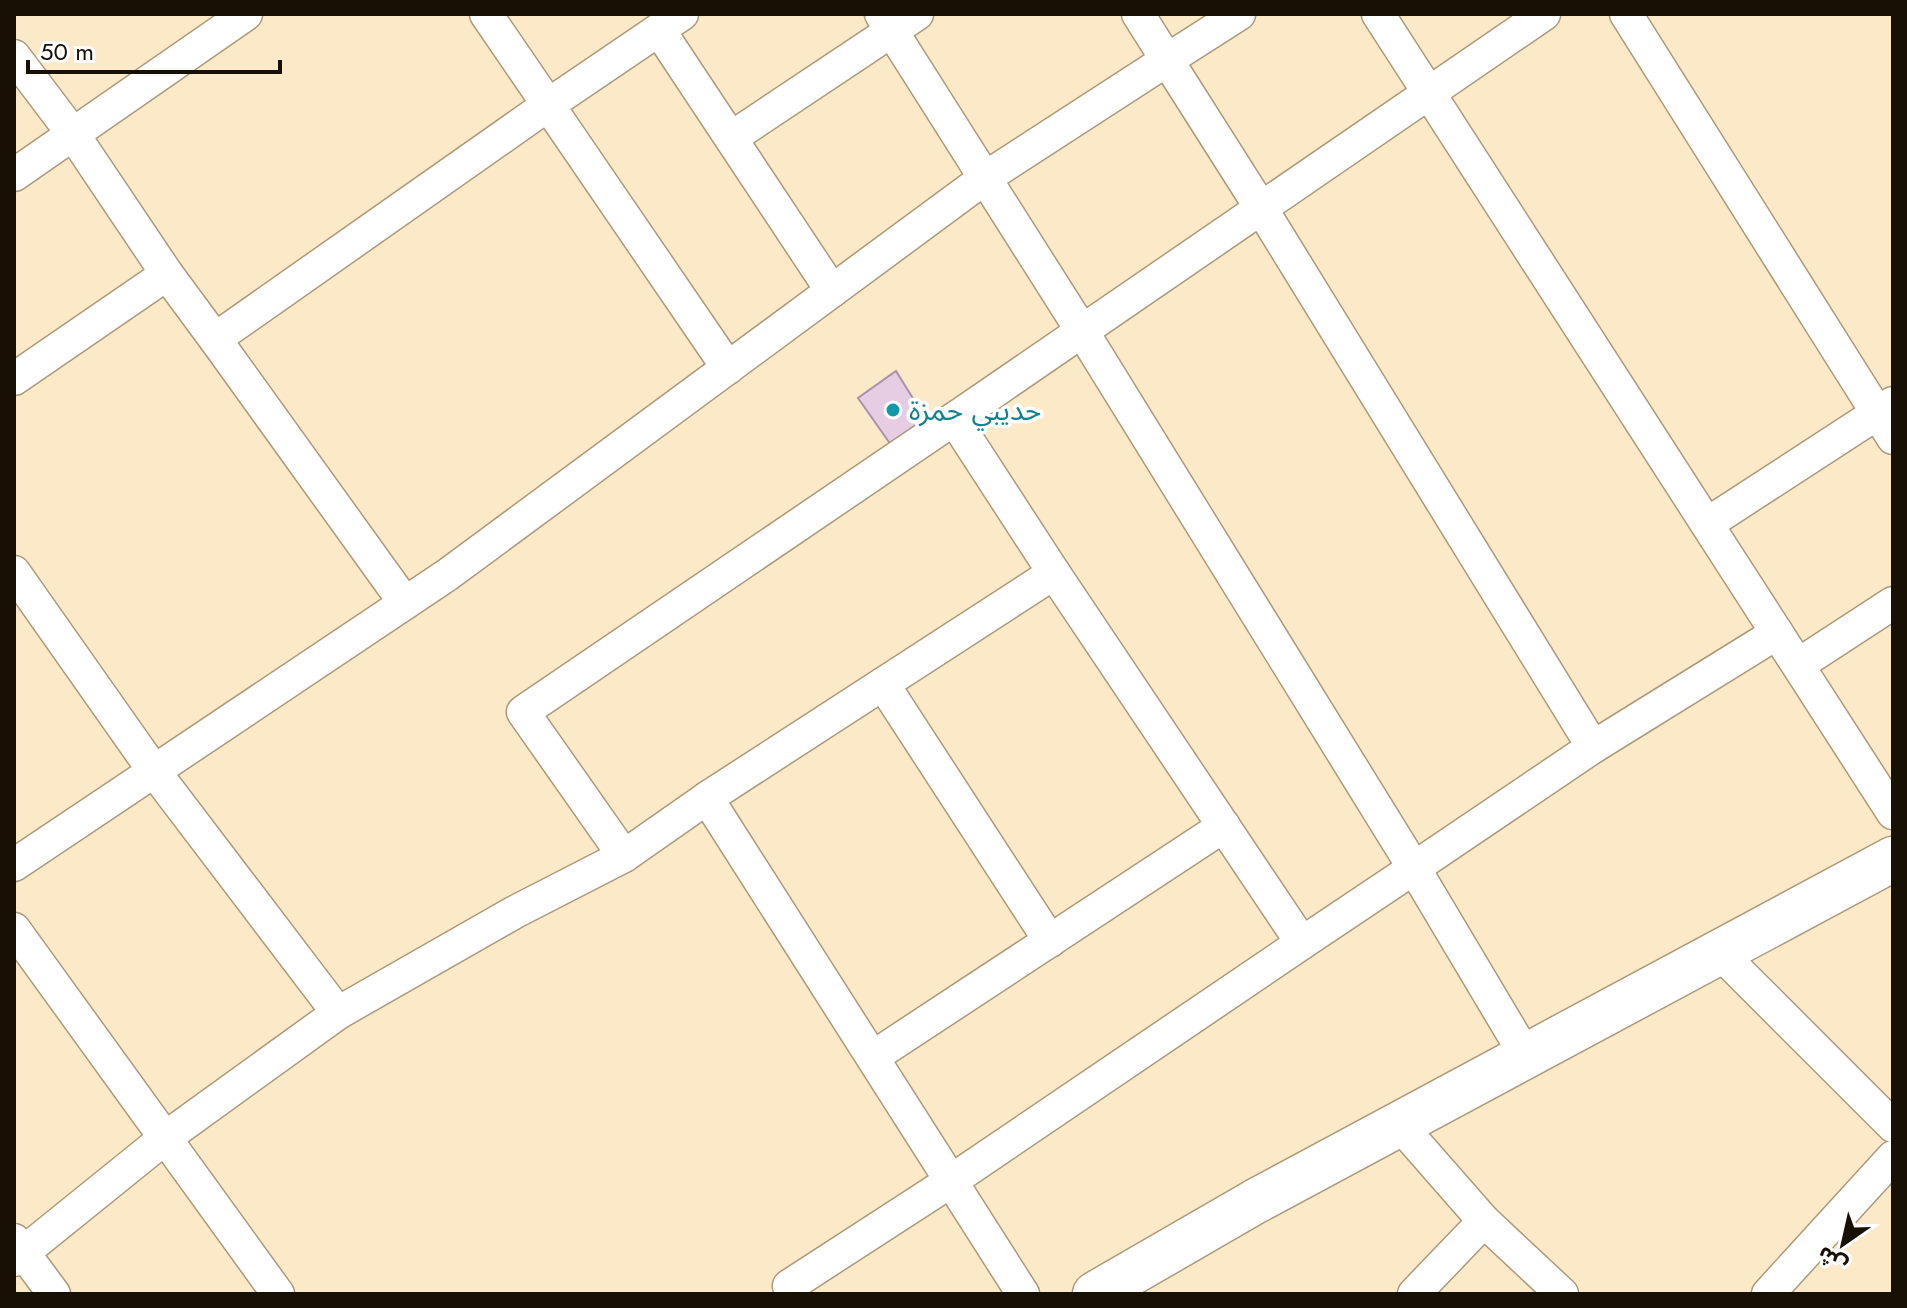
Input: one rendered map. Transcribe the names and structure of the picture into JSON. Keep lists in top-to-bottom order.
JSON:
{
  "places": ["حديبي حمزة"],
  "scale_bar": "50 m",
  "north": "bottom left"
}
